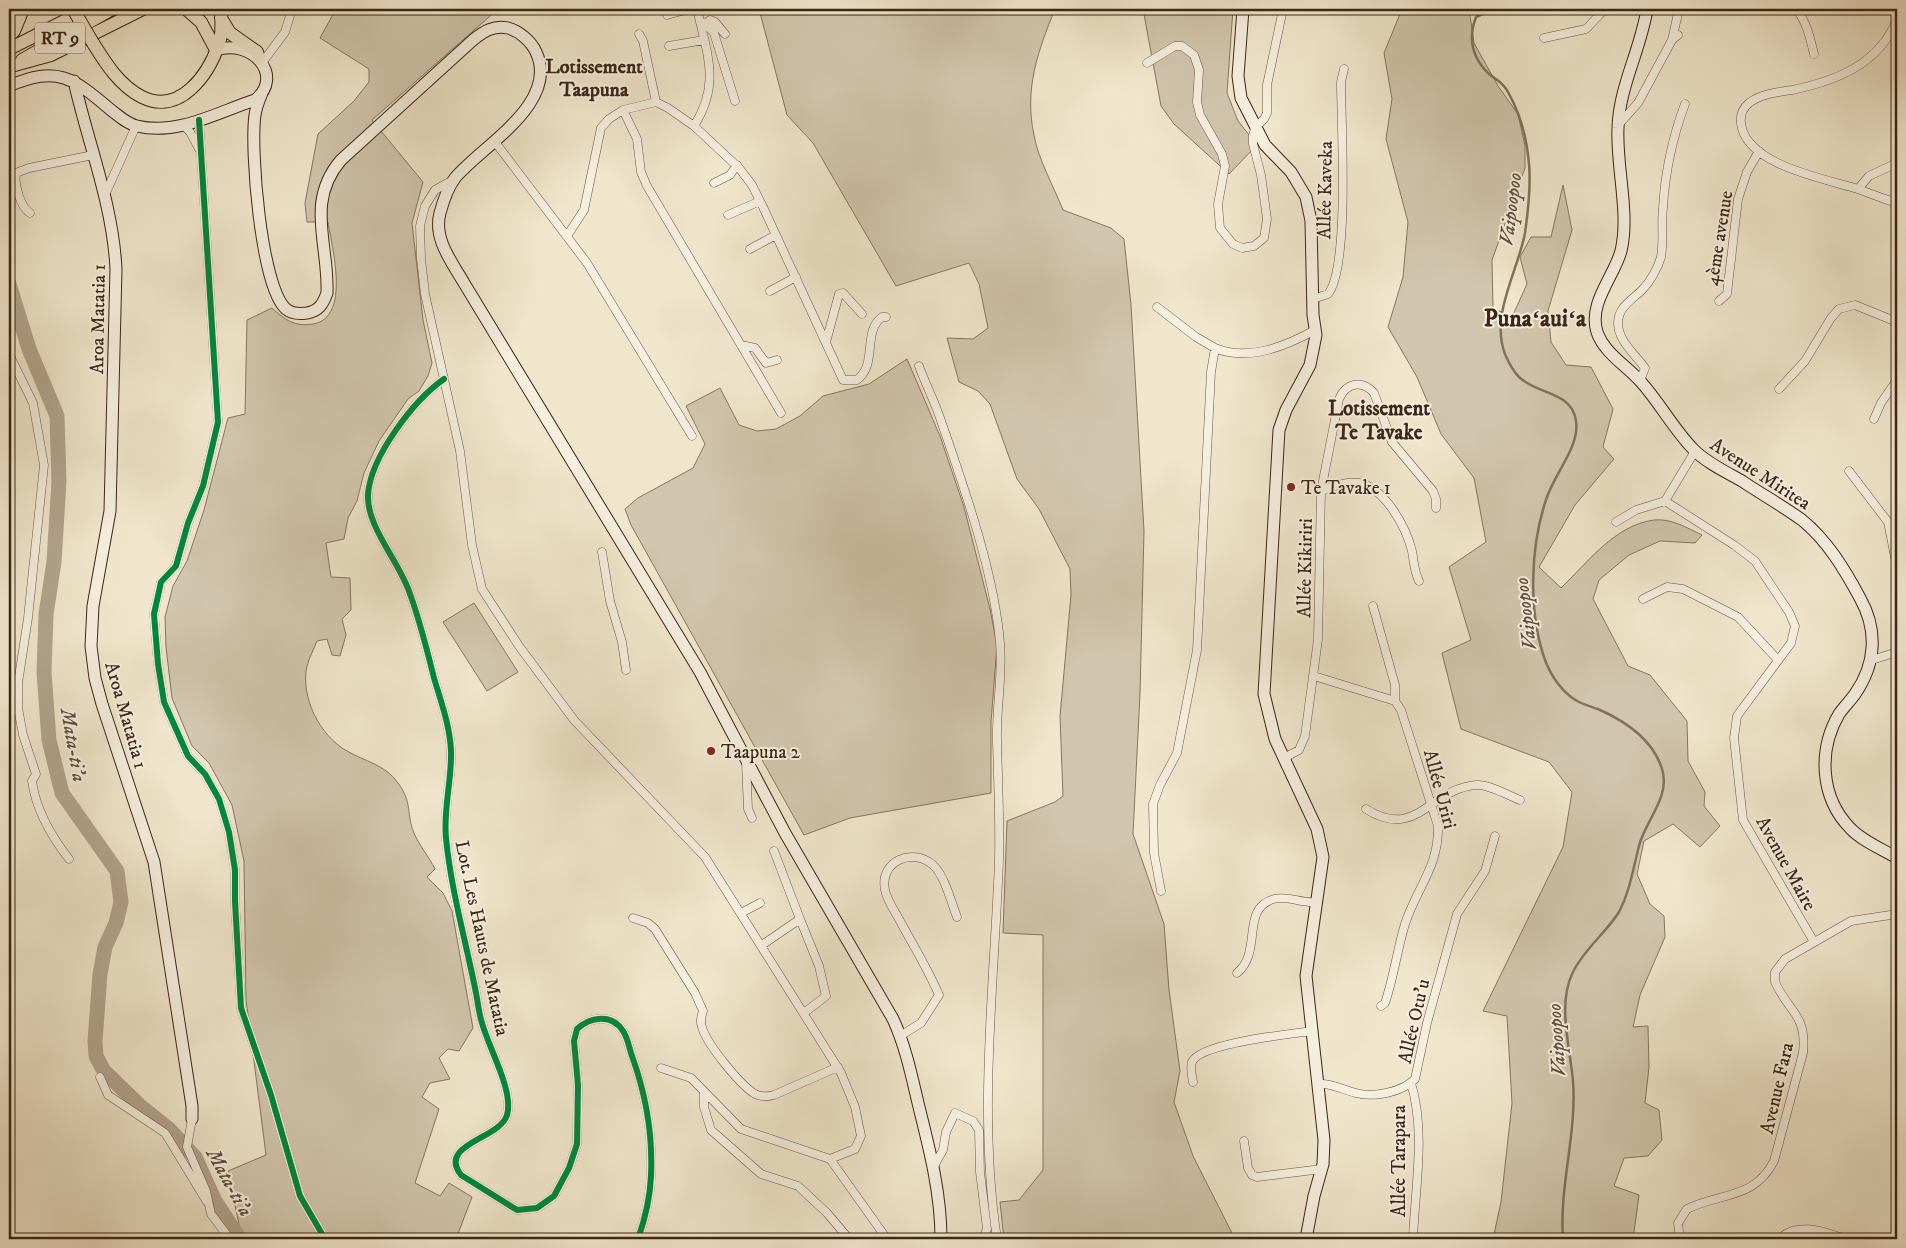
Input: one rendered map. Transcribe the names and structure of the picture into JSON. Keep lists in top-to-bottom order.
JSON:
{
  "streets": {
    "highway": ["RT 9"],
    "main road": ["Aroa Matatia 1", "Avenue Miritea"],
    "street": [
      "Allée Kaveka",
      "4ème avenue",
      "Allée Kikiriri",
      "Allée Uriri",
      "Avenue Maire",
      "Lot. Les Hauts de Matatia",
      "Allée Otu'u",
      "Avenue Fara",
      "Allée Tarapara"
    ]
  },
  "crossings": [
    ["Avenue Maire", "Avenue Fara"],
    ["Allée Otu'u", "Allée Tarapara"]
  ],
  "districts": ["Lotissement Taapuna", "Punaʻauiʻa", "Lotissement Te Tavake"],
  "water": ["Vaipoopoo", "Mata-ti'a"],
  "places": ["Te Tavake 1", "Taapuna 2"]
}
